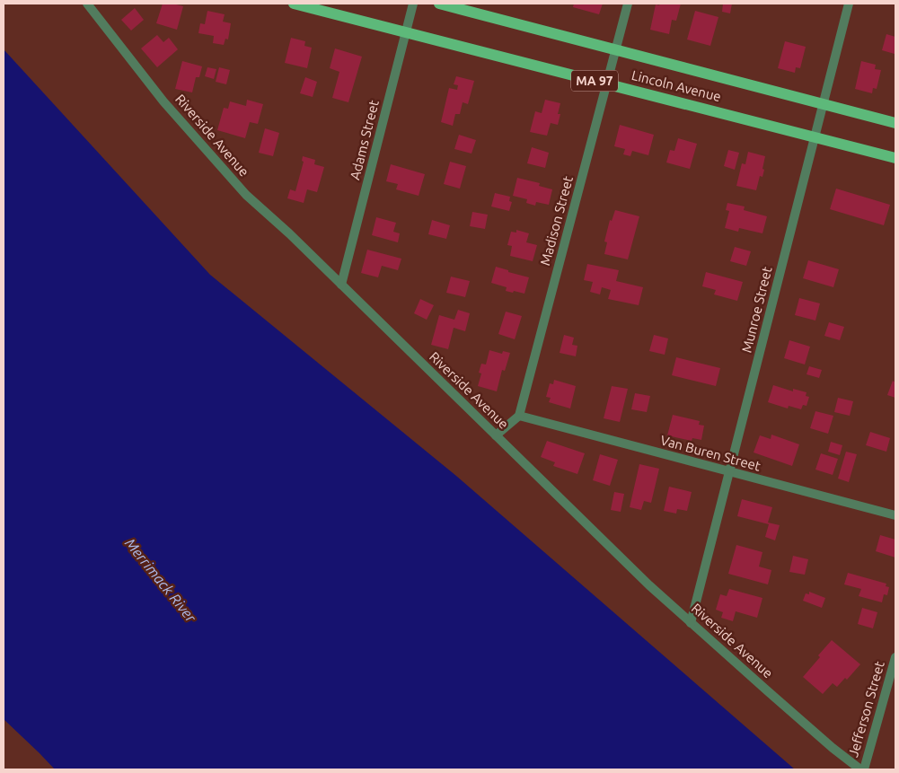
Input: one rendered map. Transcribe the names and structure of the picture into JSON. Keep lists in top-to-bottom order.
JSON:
{
  "streets": {
    "main road": ["MA 97", "Lincoln Avenue"],
    "street": [
      "Riverside Avenue",
      "Adams Street",
      "Madison Street",
      "Munroe Street",
      "Van Buren Street",
      "Jefferson Street"
    ]
  },
  "crossings": [
    ["Lincoln Avenue", "Adams Street"],
    ["Lincoln Avenue", "Madison Street"],
    ["Lincoln Avenue", "Munroe Street"],
    ["Riverside Avenue", "Adams Street"],
    ["Riverside Avenue", "Munroe Street"],
    ["Riverside Avenue", "Jefferson Street"],
    ["Madison Street", "Van Buren Street"],
    ["Munroe Street", "Van Buren Street"]
  ],
  "water": ["Merrimack River"]
}
